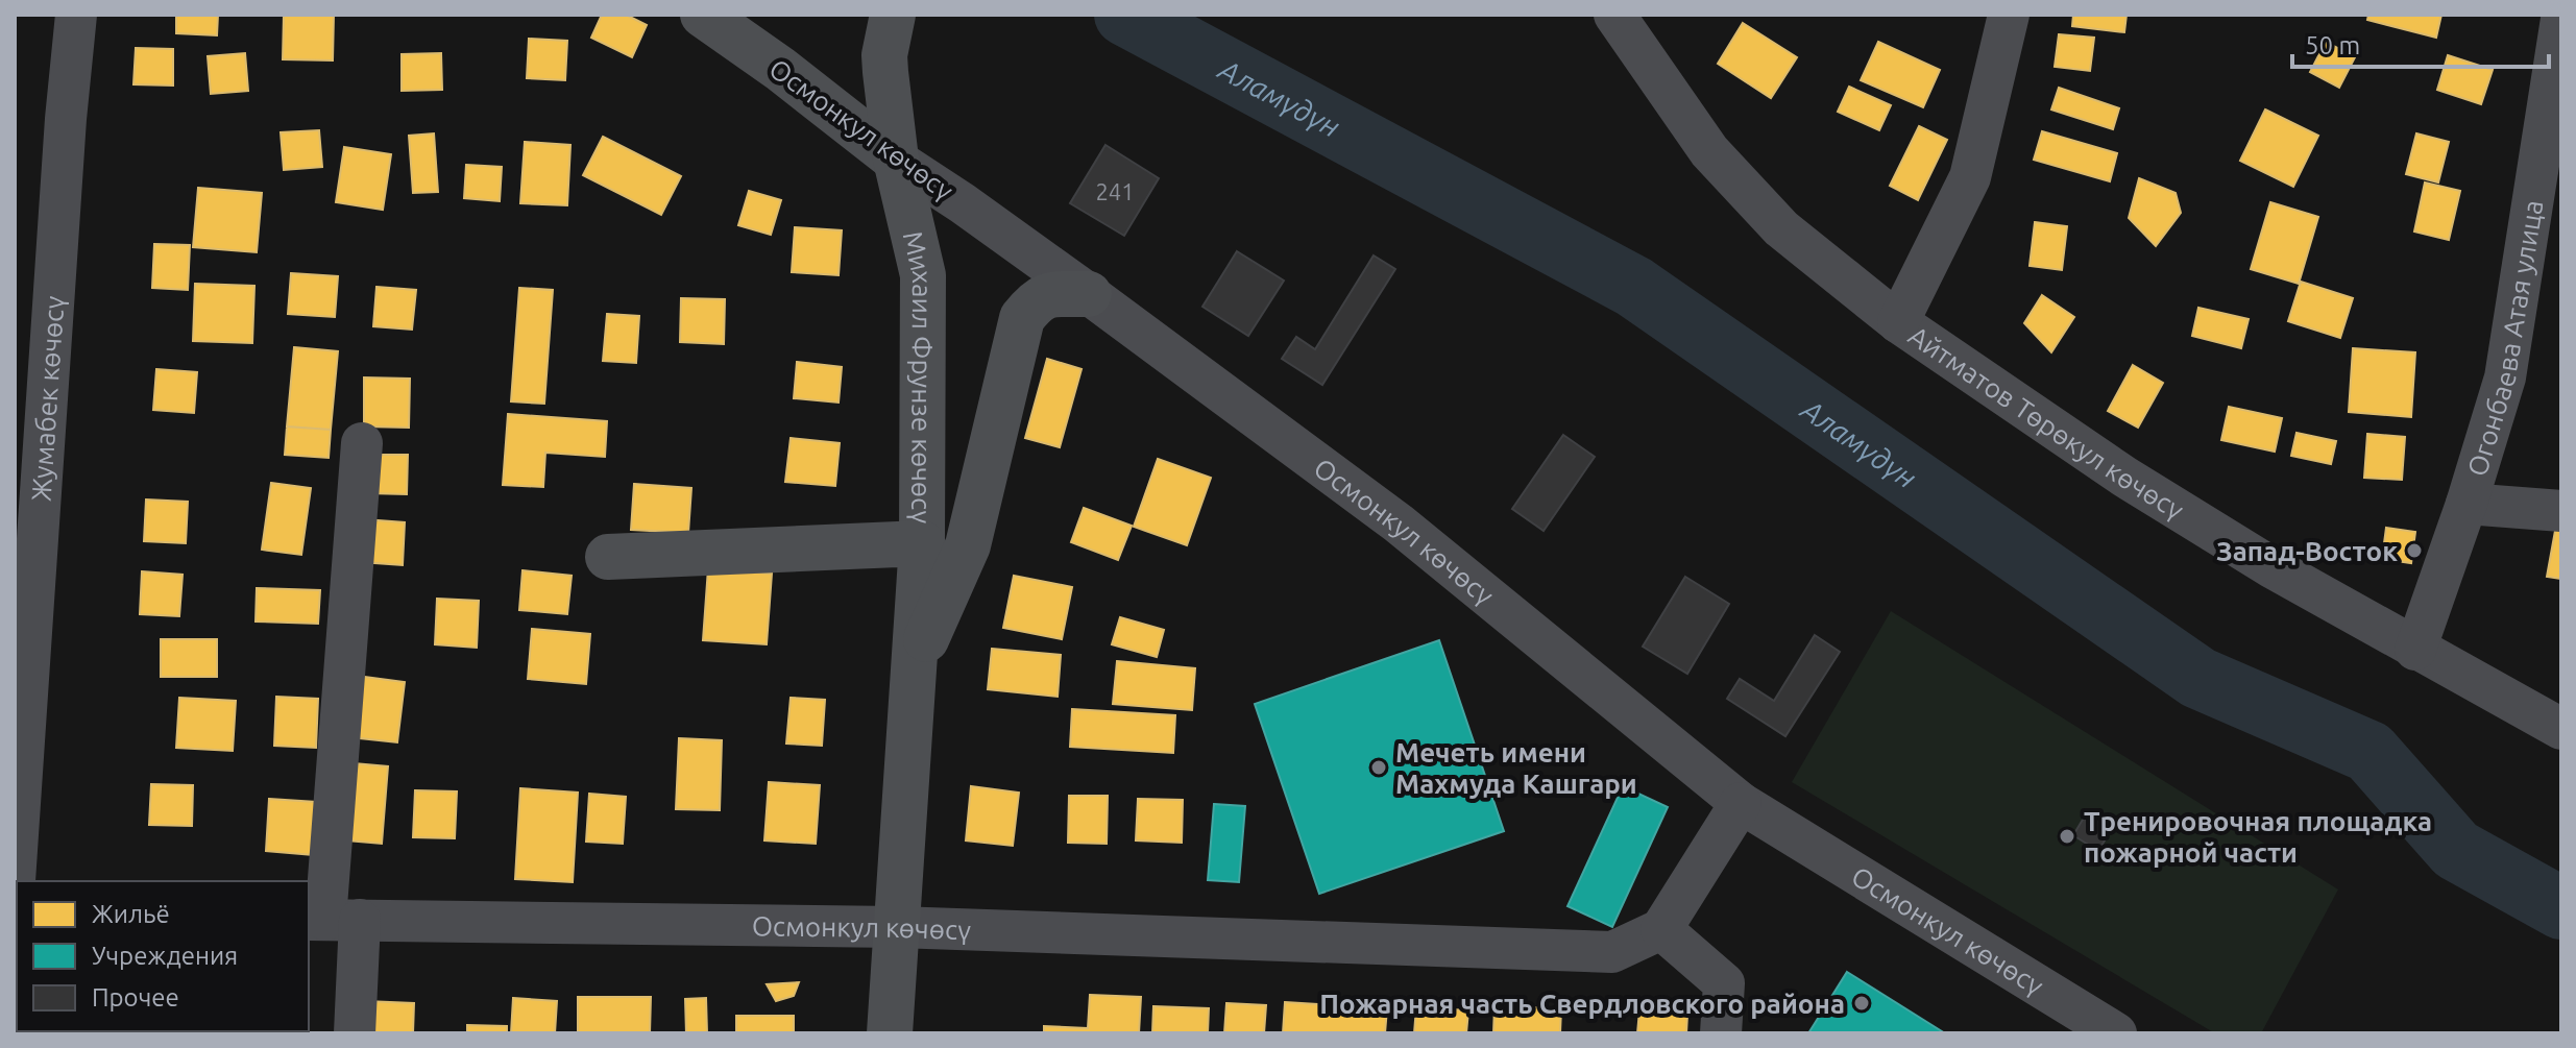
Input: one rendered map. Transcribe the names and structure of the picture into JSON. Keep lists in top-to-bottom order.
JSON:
{
  "streets": {
    "main road": ["Осмонкул көчөсү", "Михаил Фрунзе көчөсү"],
    "street": ["Огонбаева Атая улица", "Жумабек көчөсү", "Айтматов Төрөкул көчөсү"]
  },
  "crossings": [
    ["Осмонкул көчөсү", "Михаил Фрунзе көчөсү"],
    ["Огонбаева Атая улица", "Айтматов Төрөкул көчөсү"]
  ],
  "water": ["Аламүдүн"],
  "places": [
    "Запад-Восток",
    "Мечеть имени Махмуда Кашгари",
    "Тренировочная площадка пожарной части",
    "Пожарная часть Свердловского района"
  ],
  "house_numbers": ["241"],
  "legend": ["Жильё", "Учреждения", "Прочее"],
  "scale_bar": "50 m"
}
